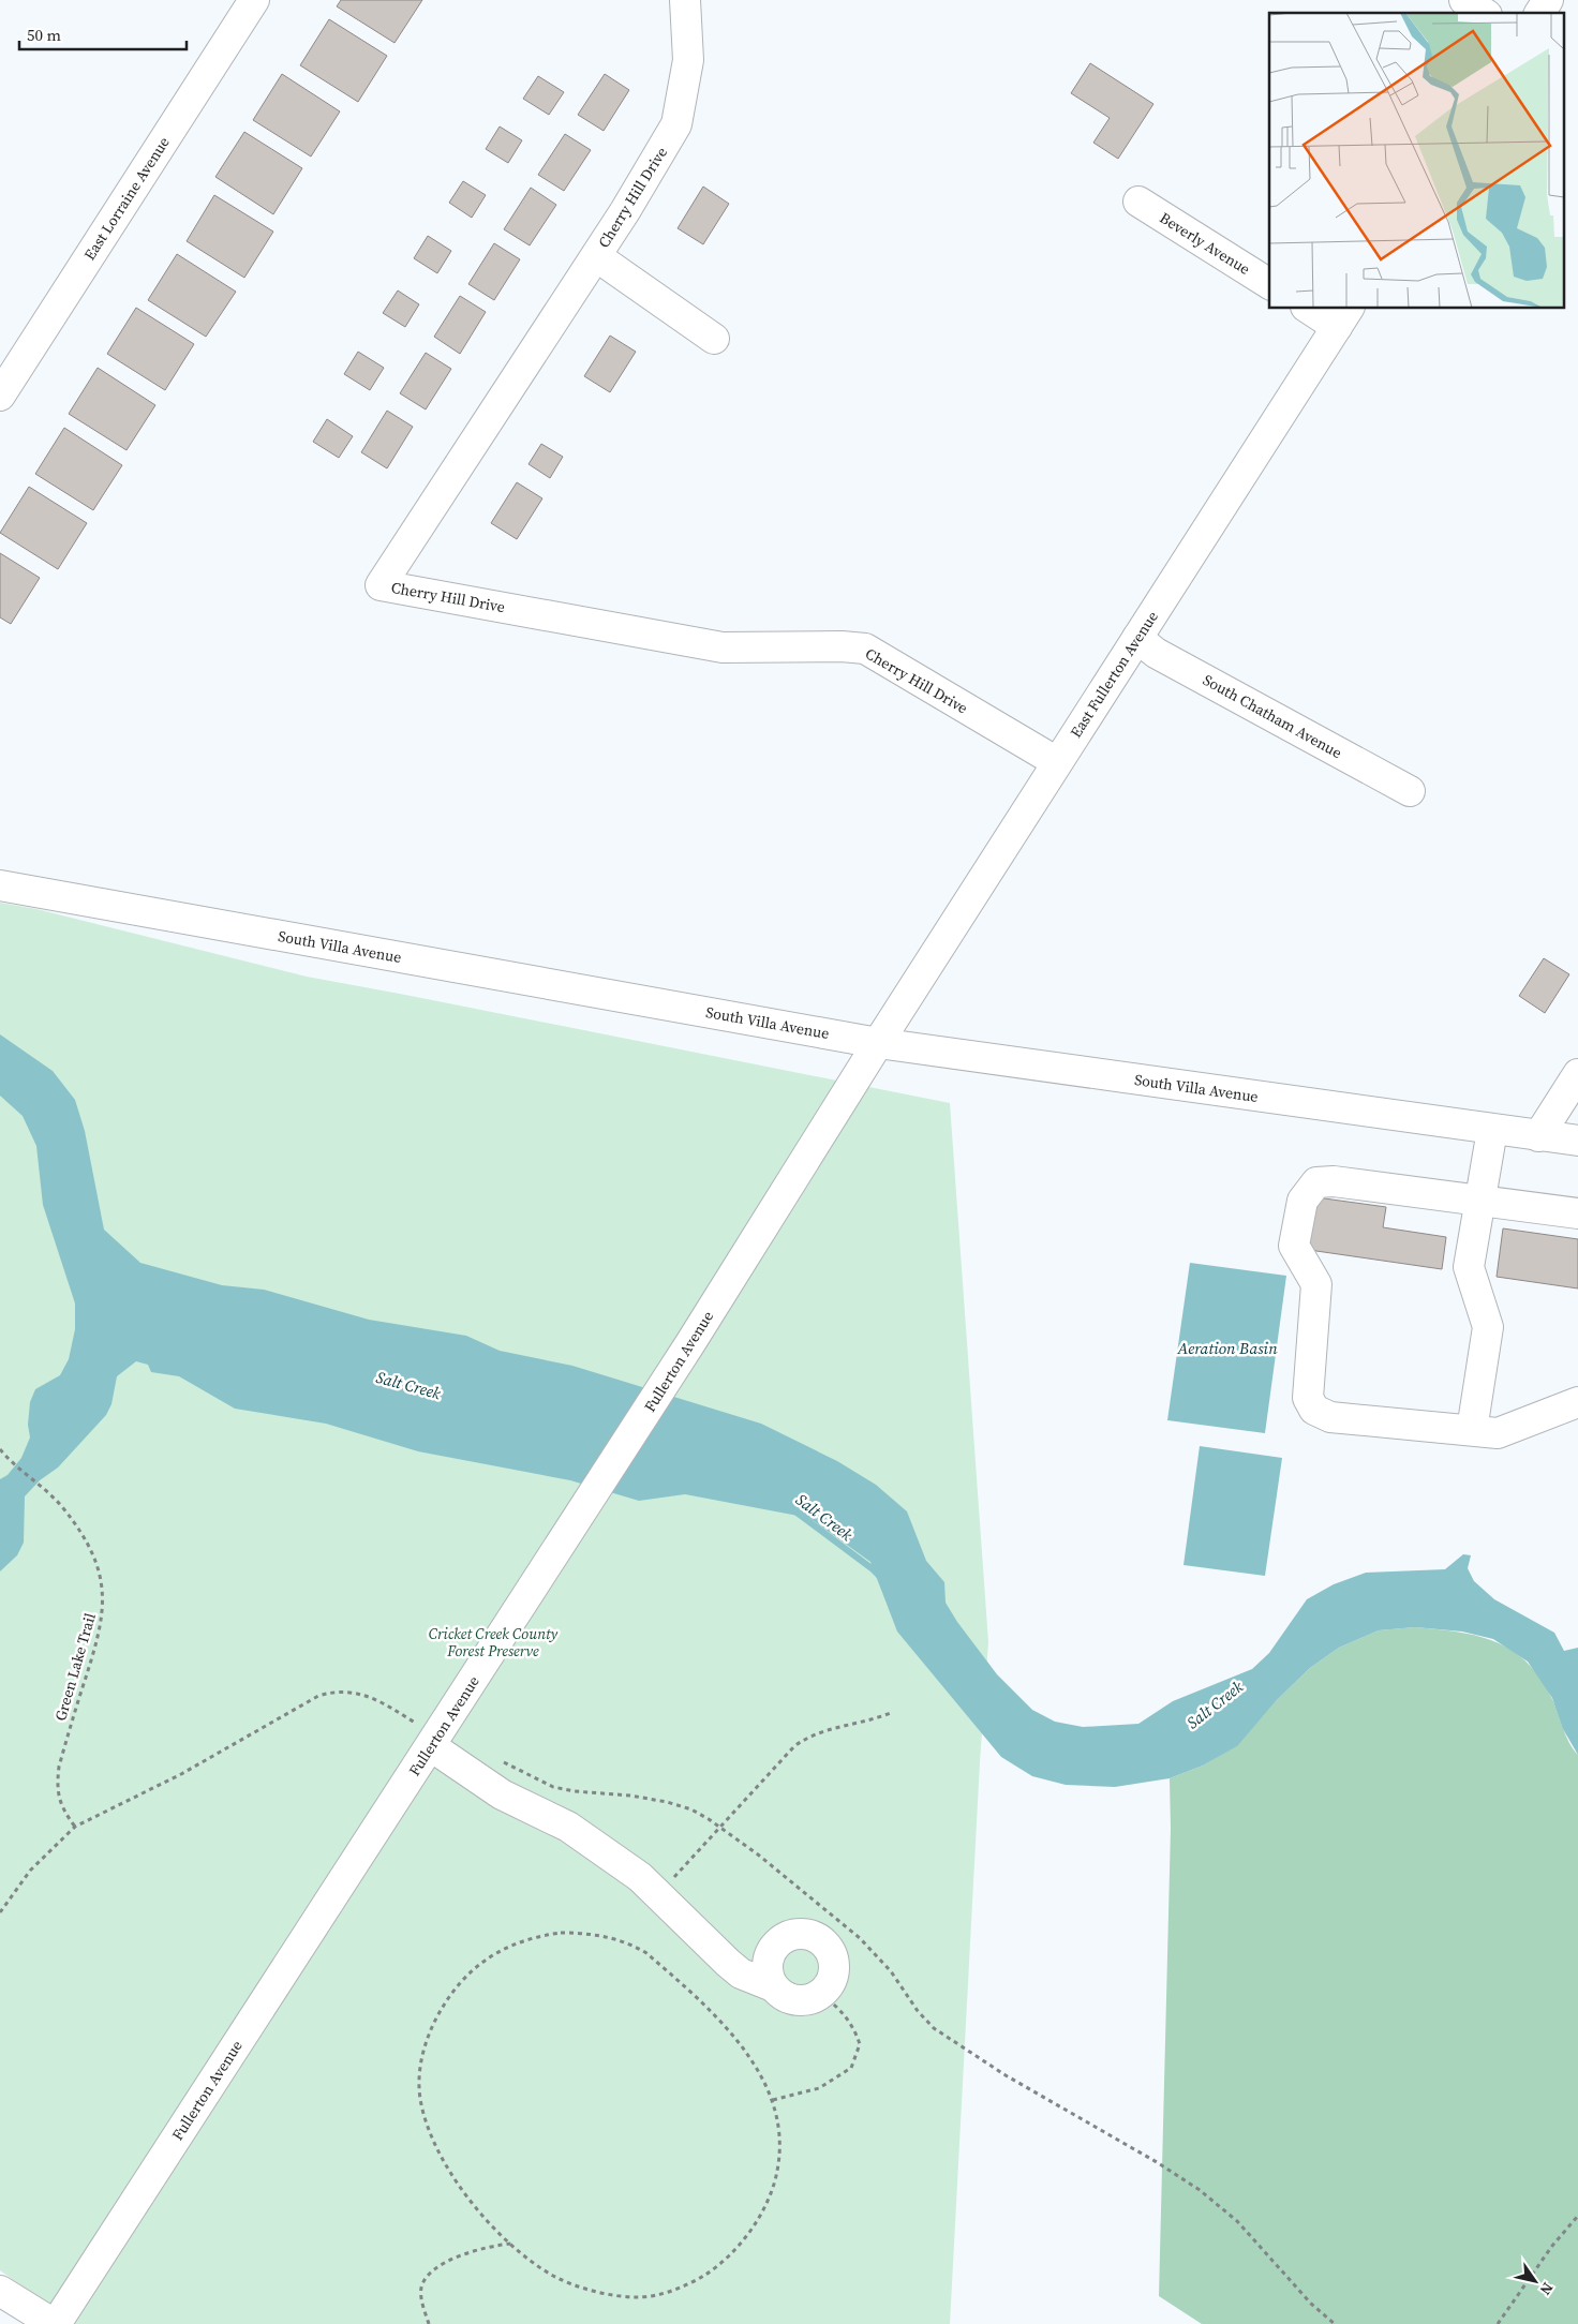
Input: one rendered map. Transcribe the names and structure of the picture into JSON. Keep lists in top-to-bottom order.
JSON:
{
  "streets": {
    "street": [
      "Cherry Hill Drive",
      "East Lorraine Avenue",
      "Beverly Avenue",
      "East Fullerton Avenue",
      "South Chatham Avenue",
      "South Villa Avenue",
      "Fullerton Avenue"
    ],
    "path": ["Green Lake Trail"]
  },
  "crossings": [
    ["Cherry Hill Drive", "East Fullerton Avenue"],
    ["East Fullerton Avenue", "South Chatham Avenue"],
    ["East Fullerton Avenue", "South Villa Avenue"],
    ["East Fullerton Avenue", "Fullerton Avenue"],
    ["South Villa Avenue", "Fullerton Avenue"]
  ],
  "water": ["Aeration Basin", "Salt Creek"],
  "parks": ["Cricket Creek County Forest Preserve"],
  "scale_bar": "50 m",
  "north": "bottom right"
}
